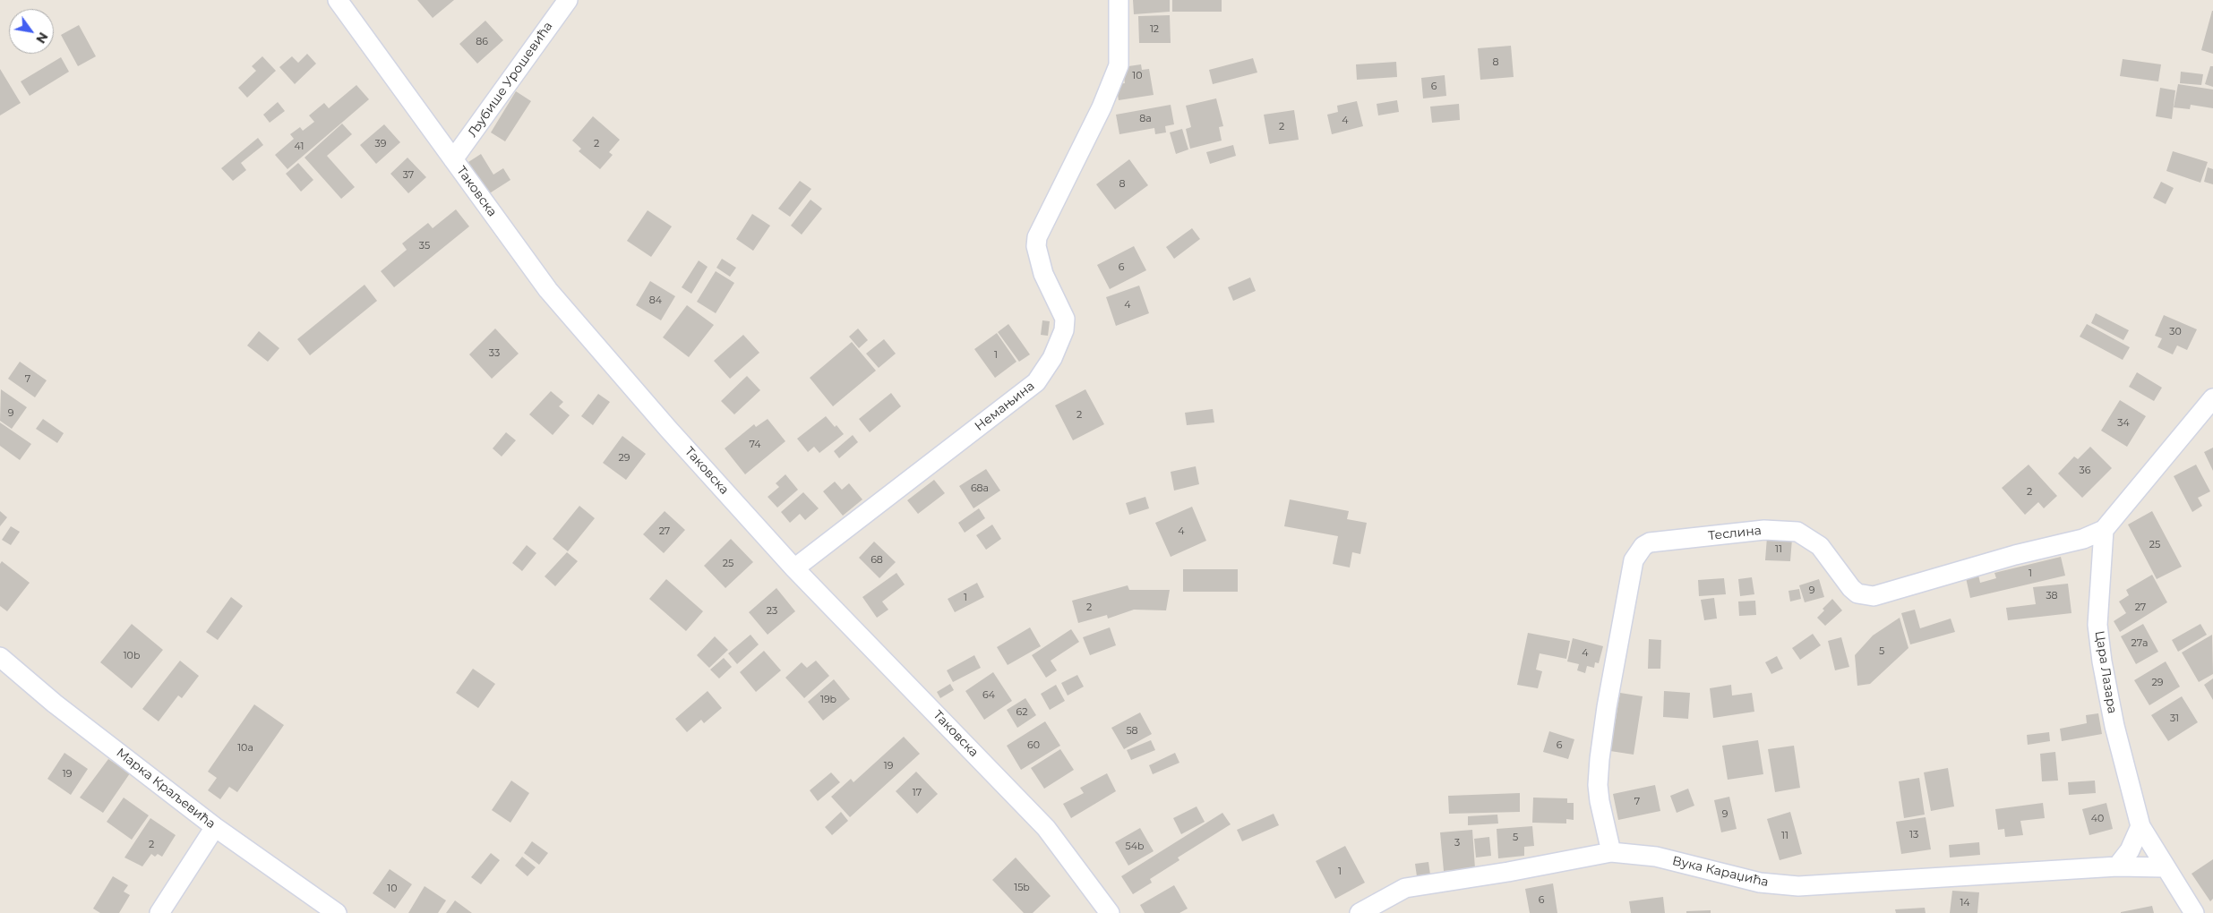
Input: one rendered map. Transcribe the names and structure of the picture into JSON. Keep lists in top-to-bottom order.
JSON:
{
  "streets": {
    "street": [
      "Љубише Урошевића",
      "Таковска",
      "Немањина",
      "Теслина",
      "Цара Лазара",
      "Марка Краљевића",
      "Вука Караџића"
    ]
  },
  "crossings": [
    ["Љубише Урошевића", "Таковска"],
    ["Таковска", "Немањина"],
    ["Теслина", "Цара Лазара"],
    ["Теслина", "Вука Караџића"],
    ["Цара Лазара", "Вука Караџића"]
  ],
  "house_numbers": [
    "12",
    "86",
    "8",
    "10",
    "6",
    "8a",
    "4",
    "2",
    "39",
    "2",
    "41",
    "37",
    "8",
    "35",
    "6",
    "84",
    "4",
    "30",
    "33",
    "1",
    "7",
    "9",
    "2",
    "34",
    "74",
    "29",
    "36",
    "68a",
    "2",
    "27",
    "4",
    "25",
    "11",
    "68",
    "25",
    "1",
    "9",
    "38",
    "1",
    "2",
    "27",
    "23",
    "27a",
    "5",
    "4",
    "10b",
    "29",
    "64",
    "19b",
    "62",
    "31",
    "58",
    "60",
    "6",
    "10a",
    "19",
    "19",
    "17",
    "7",
    "9",
    "40",
    "13",
    "11",
    "5",
    "3",
    "2",
    "54b",
    "1",
    "15b",
    "10",
    "6",
    "14"
  ],
  "north": "bottom right"
}
